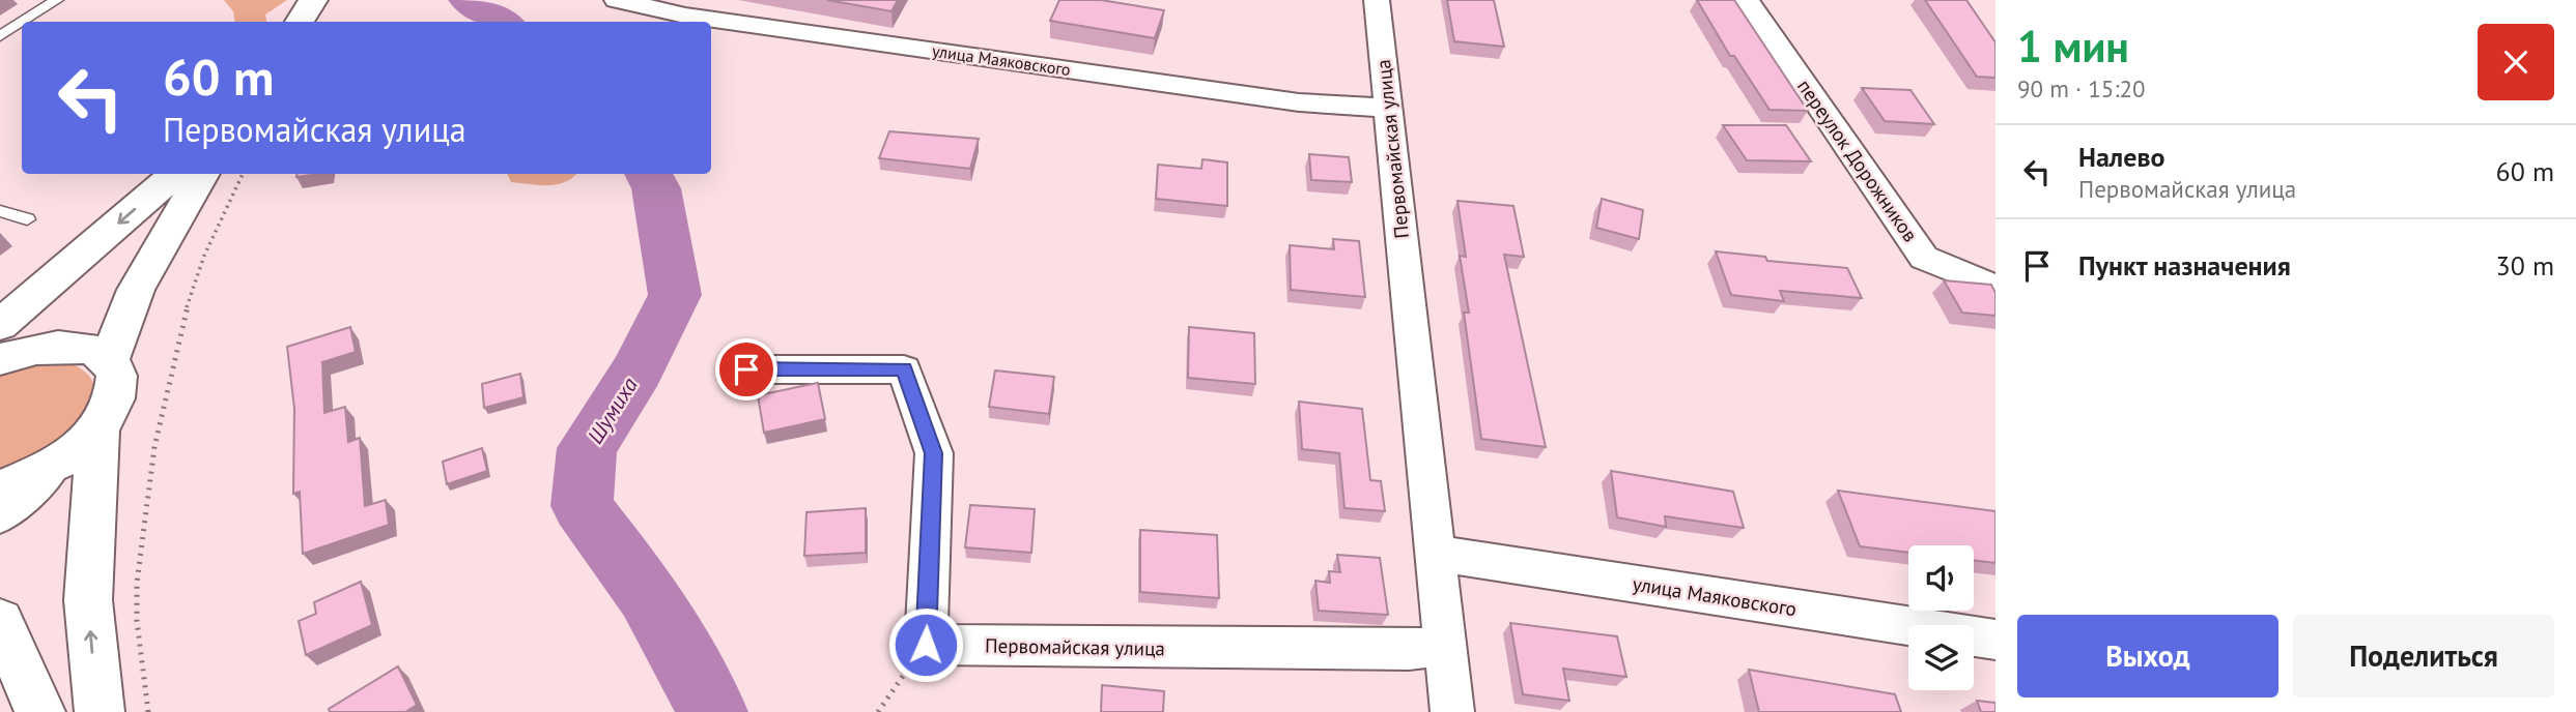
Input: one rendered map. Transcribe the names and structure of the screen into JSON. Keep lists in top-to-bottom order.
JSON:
{
  "streets": {
    "street": ["улица Маяковского", "Первомайская улица", "переулок Дорожников"]
  },
  "crossings": [
    ["улица Маяковского", "Первомайская улица"]
  ],
  "water": ["Шумиха"],
  "page": {
    "heading": ["1 мин", "90 m · 15:20"],
    "turn": ["60 m", "Первомайская улица"],
    "list": [
      {
        "name": "Налево",
        "note": "Первомайская улица",
        "value": "60 m"
      },
      {
        "name": "Пункт назначения",
        "value": "30 m"
      }
    ],
    "buttons": ["Выход", "Поделиться"]
  }
}
